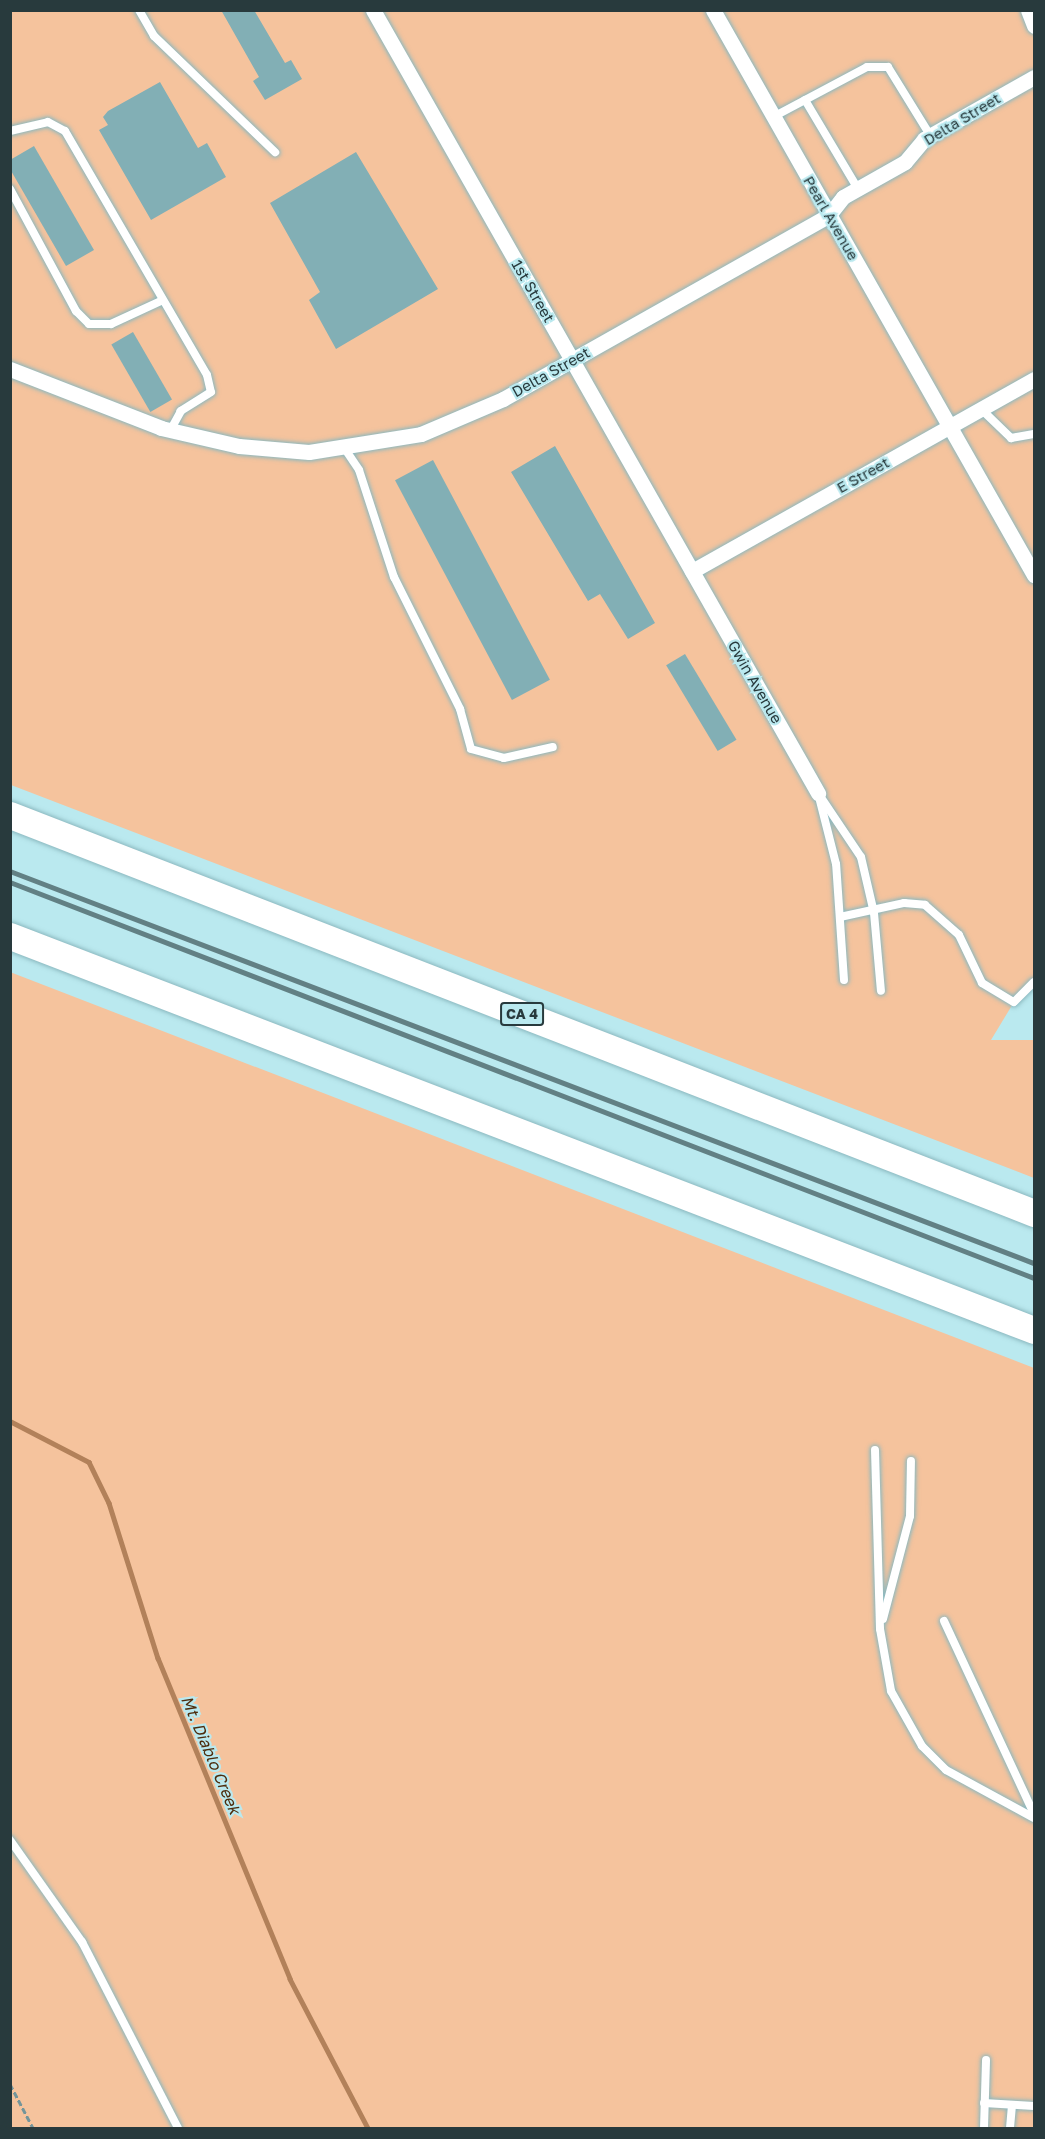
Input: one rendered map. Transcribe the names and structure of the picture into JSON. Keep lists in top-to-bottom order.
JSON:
{
  "streets": {
    "highway": ["CA 4"],
    "street": [
      "Delta Street",
      "Pearl Avenue",
      "1st Street",
      "E Street",
      "Gwin Avenue"
    ]
  },
  "crossings": [
    ["Delta Street", "Pearl Avenue"],
    ["Delta Street", "1st Street"],
    ["Pearl Avenue", "E Street"],
    ["1st Street", "E Street"],
    ["1st Street", "Gwin Avenue"],
    ["E Street", "Gwin Avenue"]
  ],
  "water": ["Mt. Diablo Creek"]
}
